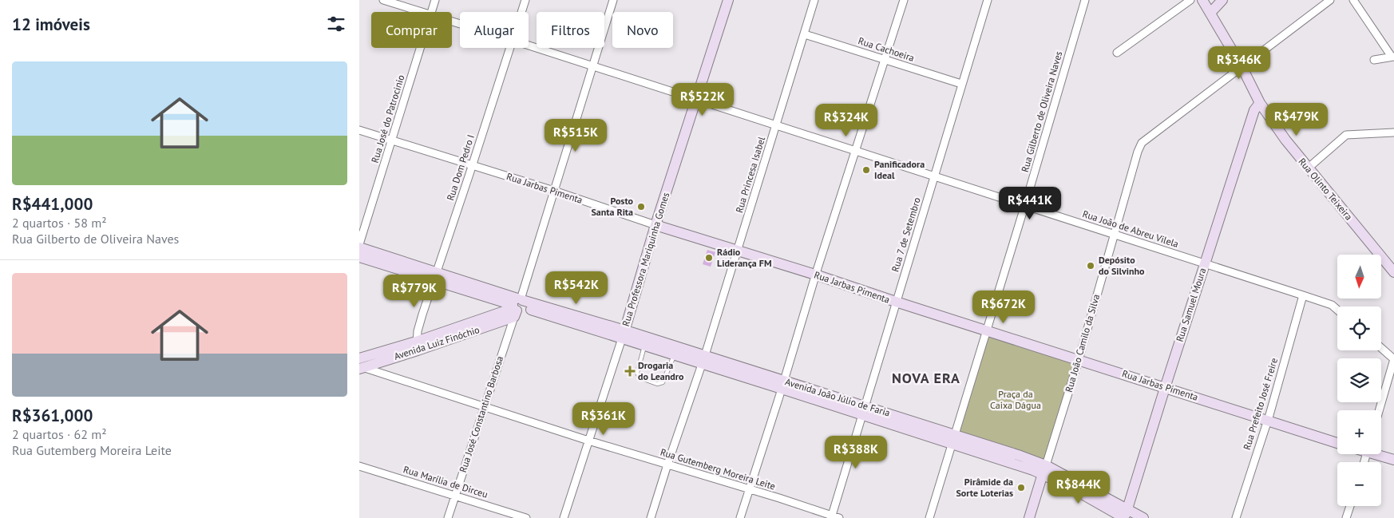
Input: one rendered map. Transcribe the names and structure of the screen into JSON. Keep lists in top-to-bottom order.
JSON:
{
  "streets": {
    "street": [
      "Rua Cachoeira",
      "Rua Gilberto de Oliveira Naves",
      "Rua José do Patrocinio",
      "Rua Dom Pedro I",
      "Rua Princesa Isabel",
      "Rua Jarbas Pimenta",
      "Rua Olinto Teixeira",
      "Rua João de Abreu Vilela",
      "Rua 7 de Setembro",
      "Rua Professora Mariquinha Gomes",
      "Rua Samuel Moura",
      "Avenida Luiz Finóchio",
      "Rua João Camilo da Silva",
      "Avenida João Júlio de Faria",
      "Rua Prefeito José Freire",
      "Rua José Constantino Barbosa",
      "Rua Gutemberg Moreira Leite",
      "Rua Marília de Dirceu"
    ]
  },
  "crossings": [
    ["Rua Cachoeira", "Rua Princesa Isabel"],
    ["Rua Cachoeira", "Rua 7 de Setembro"],
    ["Rua Gilberto de Oliveira Naves", "Rua Jarbas Pimenta"],
    ["Rua Gilberto de Oliveira Naves", "Rua João de Abreu Vilela"],
    ["Rua Gilberto de Oliveira Naves", "Avenida João Júlio de Faria"],
    ["Rua José do Patrocinio", "Rua Jarbas Pimenta"],
    ["Rua Dom Pedro I", "Rua Jarbas Pimenta"],
    ["Rua Dom Pedro I", "Avenida Luiz Finóchio"],
    ["Rua Dom Pedro I", "Avenida João Júlio de Faria"],
    ["Rua Princesa Isabel", "Rua Jarbas Pimenta"],
    ["Rua Princesa Isabel", "Rua João de Abreu Vilela"],
    ["Rua Princesa Isabel", "Avenida João Júlio de Faria"],
    ["Rua Princesa Isabel", "Rua Gutemberg Moreira Leite"],
    ["Rua Jarbas Pimenta", "Rua 7 de Setembro"],
    ["Rua Jarbas Pimenta", "Rua Professora Mariquinha Gomes"],
    ["Rua Jarbas Pimenta", "Rua Samuel Moura"],
    ["Rua Jarbas Pimenta", "Rua João Camilo da Silva"],
    ["Rua Jarbas Pimenta", "Rua Prefeito José Freire"],
    ["Rua Jarbas Pimenta", "Rua José Constantino Barbosa"],
    ["Rua Olinto Teixeira", "Rua Samuel Moura"],
    ["Rua Olinto Teixeira", "Rua João Camilo da Silva"],
    ["Rua João de Abreu Vilela", "Rua 7 de Setembro"],
    ["Rua João de Abreu Vilela", "Rua Professora Mariquinha Gomes"],
    ["Rua João de Abreu Vilela", "Rua Samuel Moura"],
    ["Rua João de Abreu Vilela", "Rua João Camilo da Silva"],
    ["Rua João de Abreu Vilela", "Rua Prefeito José Freire"],
    ["Rua João de Abreu Vilela", "Rua José Constantino Barbosa"],
    ["Rua 7 de Setembro", "Avenida João Júlio de Faria"],
    ["Rua 7 de Setembro", "Rua Gutemberg Moreira Leite"],
    ["Rua Professora Mariquinha Gomes", "Avenida João Júlio de Faria"],
    ["Rua Professora Mariquinha Gomes", "Rua Gutemberg Moreira Leite"],
    ["Rua Samuel Moura", "Avenida João Júlio de Faria"],
    ["Avenida Luiz Finóchio", "Avenida João Júlio de Faria"],
    ["Avenida Luiz Finóchio", "Rua José Constantino Barbosa"],
    ["Avenida Luiz Finóchio", "Rua Gutemberg Moreira Leite"],
    ["Rua João Camilo da Silva", "Avenida João Júlio de Faria"],
    ["Avenida João Júlio de Faria", "Rua José Constantino Barbosa"],
    ["Rua José Constantino Barbosa", "Rua Gutemberg Moreira Leite"],
    ["Rua José Constantino Barbosa", "Rua Marília de Dirceu"]
  ],
  "districts": ["NOVA ERA"],
  "parks": ["Praça da Caixa Dágua"],
  "places": {
    "other": [
      "Panificadora Ideal",
      "Posto Santa Rita",
      "Rádio Liderança FM",
      "Depósito do Silvinho",
      "Pirâmide da Sorte Loterias"
    ],
    "health": ["Drogaria do Leandro"]
  },
  "north": "bottom",
  "page": {
    "heading": "12 imóveis",
    "chip": [
      "Comprar",
      "Alugar",
      "Filtros",
      "Novo"
    ],
    "price": [
      "R$346K",
      "R$522K",
      "R$479K",
      "R$324K",
      "R$515K",
      "R$441K",
      "R$542K",
      "R$779K",
      "R$672K",
      "R$361K",
      "R$388K",
      "R$844K"
    ],
    "list": [
      {
        "name": "R$441,000",
        "note": "2 quartos · 58 m² · Rua Gilberto de Oliveira Naves"
      },
      {
        "name": "R$361,000",
        "note": "2 quartos · 62 m² · Rua Gutemberg Moreira Leite"
      }
    ],
    "map_buttons": ["+", "−"]
  }
}
